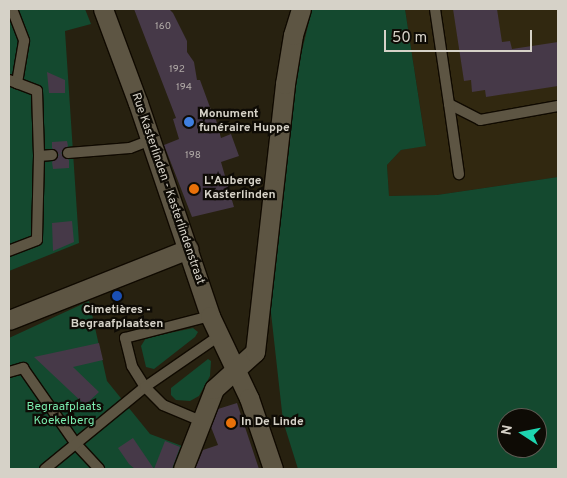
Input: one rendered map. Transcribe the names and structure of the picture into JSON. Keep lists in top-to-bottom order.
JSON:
{
  "streets": {
    "street": ["Rue Kasterlinden - Kasterlindenstraat"]
  },
  "parks": ["Begraafplaats Koekelberg"],
  "places": [
    "Monument funéraire Huppe",
    "L'Auberge Kasterlinden",
    "Cimetières - Begraafplaatsen",
    "In De Linde"
  ],
  "house_numbers": [
    "160",
    "192",
    "194",
    "198"
  ],
  "scale_bar": "50 m",
  "north": "left"
}
